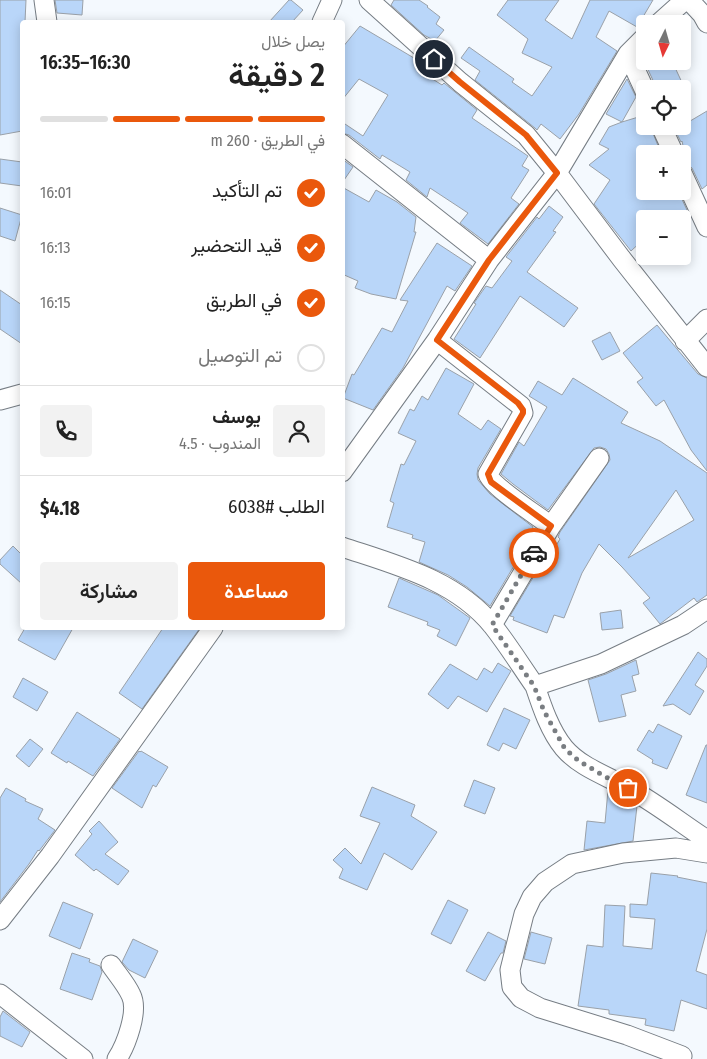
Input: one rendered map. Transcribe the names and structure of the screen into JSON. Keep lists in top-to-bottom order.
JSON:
{
  "north": "bottom",
  "page": {
    "map_buttons": ["+", "−"],
    "heading": ["2 دقيقة", "يصل خلال", "16:30–16:35"],
    "panel": [
      "يوسف",
      "المندوب · 4.5",
      "الطلب #6038",
      "$4.18"
    ],
    "bar": "في الطريق · 260 m",
    "list": [
      ["تم التأكيد", "16:01"],
      ["قيد التحضير", "16:13"],
      ["في الطريق", "16:15"],
      "تم التوصيل"
    ],
    "buttons": ["مساعدة", "مشاركة"]
  }
}
